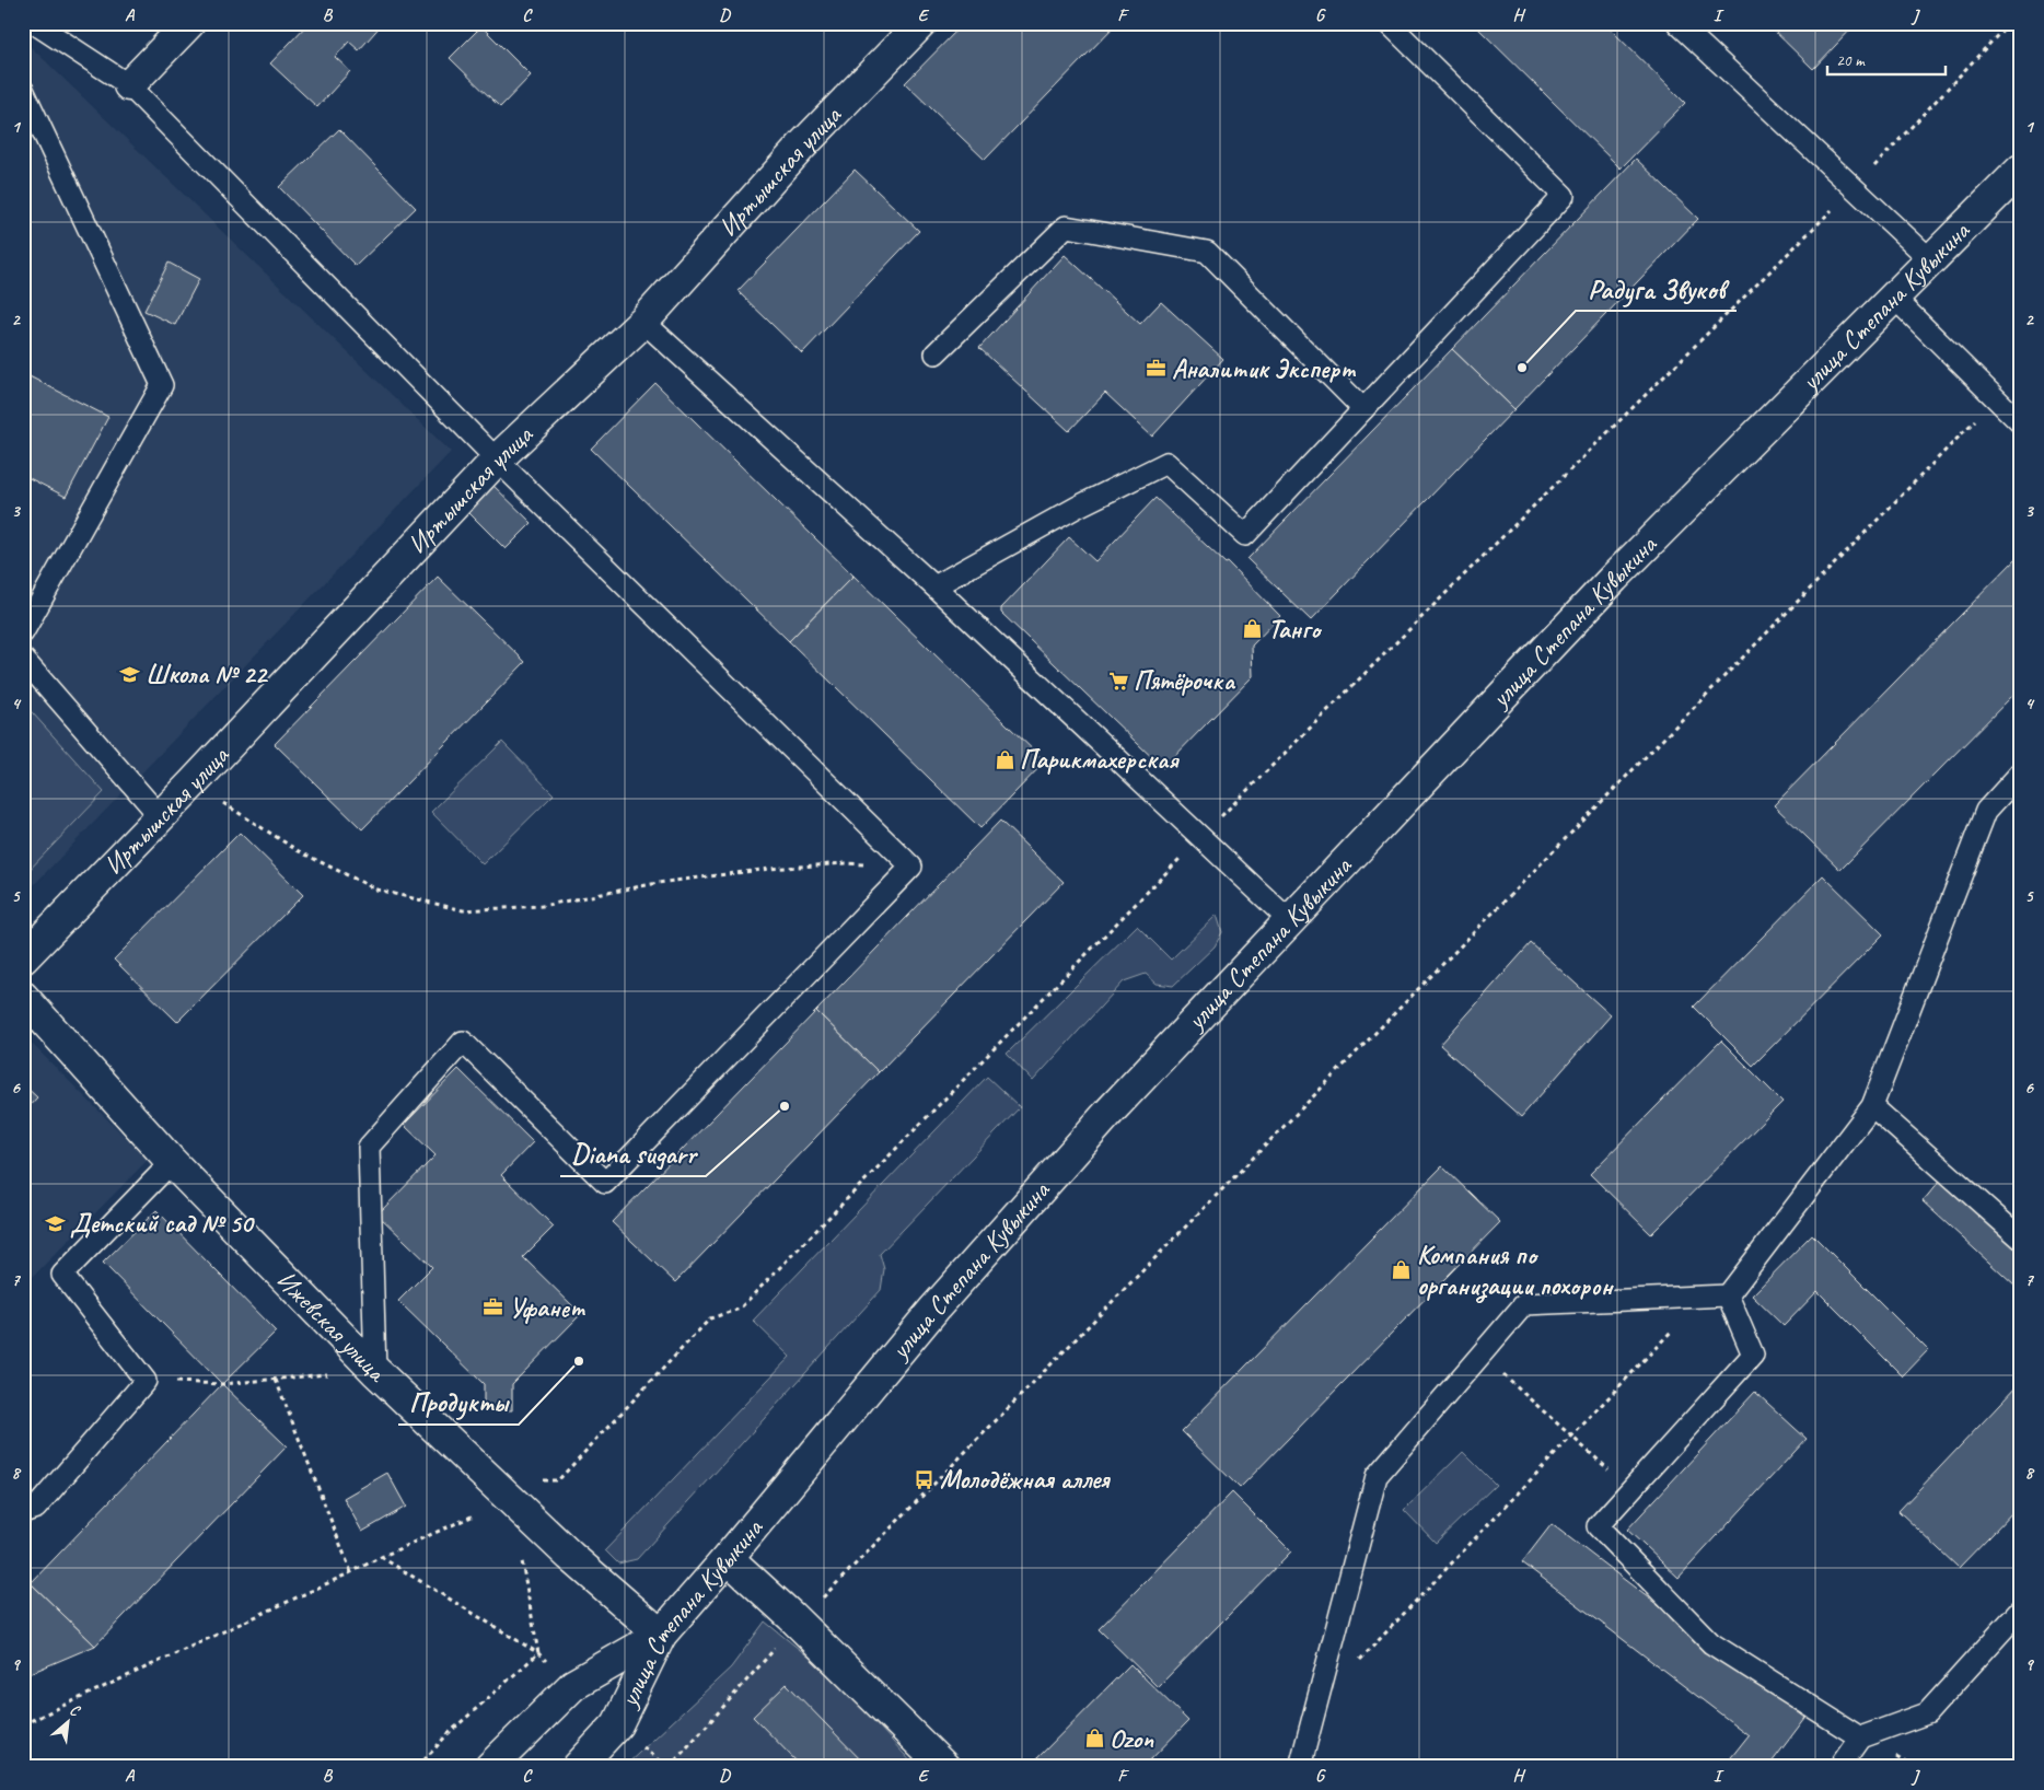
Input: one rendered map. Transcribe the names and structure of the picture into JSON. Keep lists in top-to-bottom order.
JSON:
{
  "streets": {
    "street": ["Иртышская улица", "улица Степана Кувыкина", "Ижевская улица"]
  },
  "crossings": [
    ["улица Степана Кувыкина", "Ижевская улица"]
  ],
  "places": {
    "other": ["Радуга Звуков", "Diana sugarr", "Продукты"],
    "office": ["Аналитик Эксперт", "Уфанет"],
    "shop": [
      "Танго",
      "Парикмахерская",
      "Компания по организации похорон",
      "Ozon"
    ],
    "school or university": ["Школа № 22", "Детский сад № 50"],
    "supermarket": ["Пятёрочка"],
    "bus stop": ["Молодёжная аллея"]
  },
  "scale_bar": "20 m",
  "north": "top right",
  "grid": {
    "columns": [
      "A",
      "B",
      "C",
      "D",
      "E",
      "F",
      "G",
      "H",
      "I",
      "J"
    ],
    "rows": [
      "1",
      "2",
      "3",
      "4",
      "5",
      "6",
      "7",
      "8",
      "9"
    ]
  }
}
